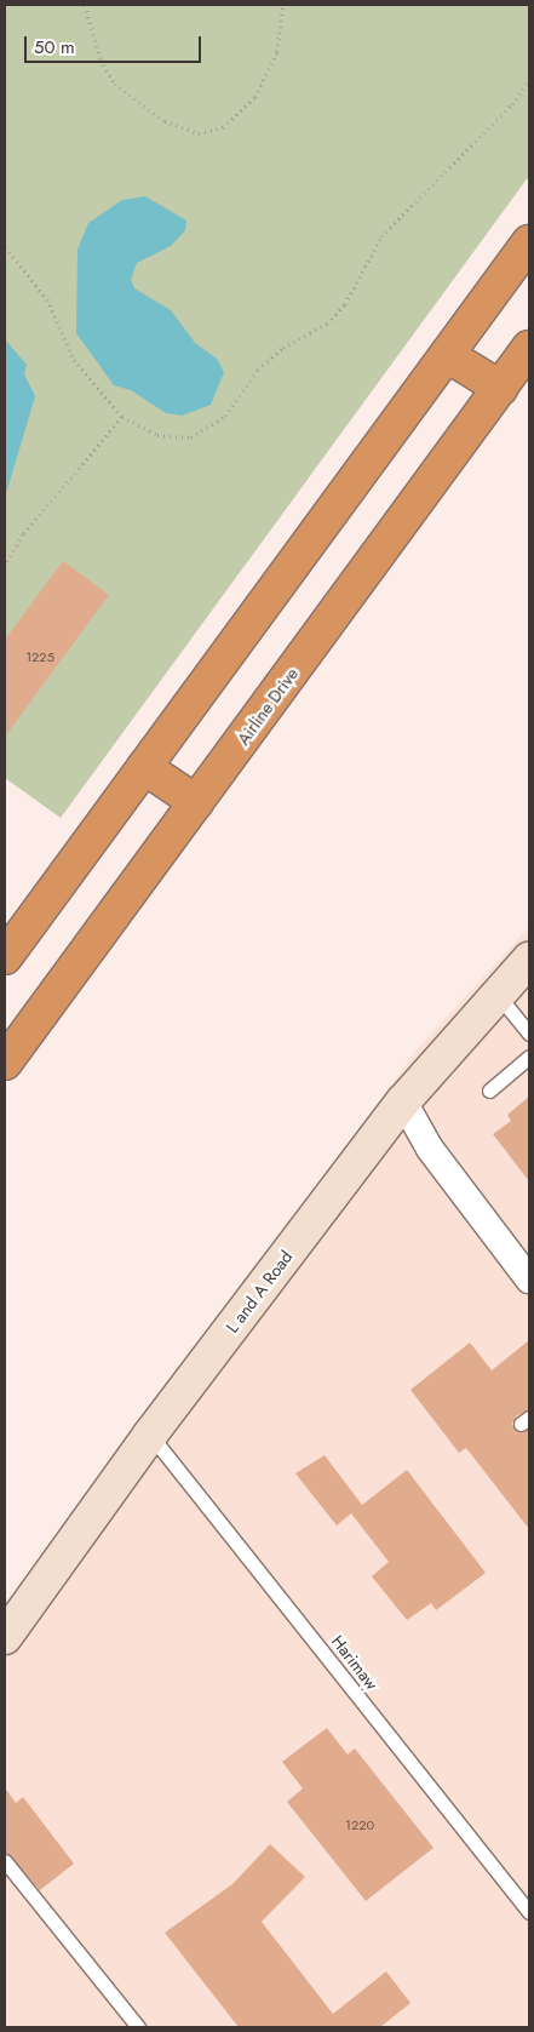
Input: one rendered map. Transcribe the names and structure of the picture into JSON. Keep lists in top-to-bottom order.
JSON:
{
  "streets": {
    "highway": ["Airline Drive"],
    "street": ["L and A Road"],
    "lane": ["Harimaw"]
  },
  "crossings": [
    ["L and A Road", "Harimaw"]
  ],
  "house_numbers": ["1225", "1220"],
  "scale_bar": "50 m"
}
